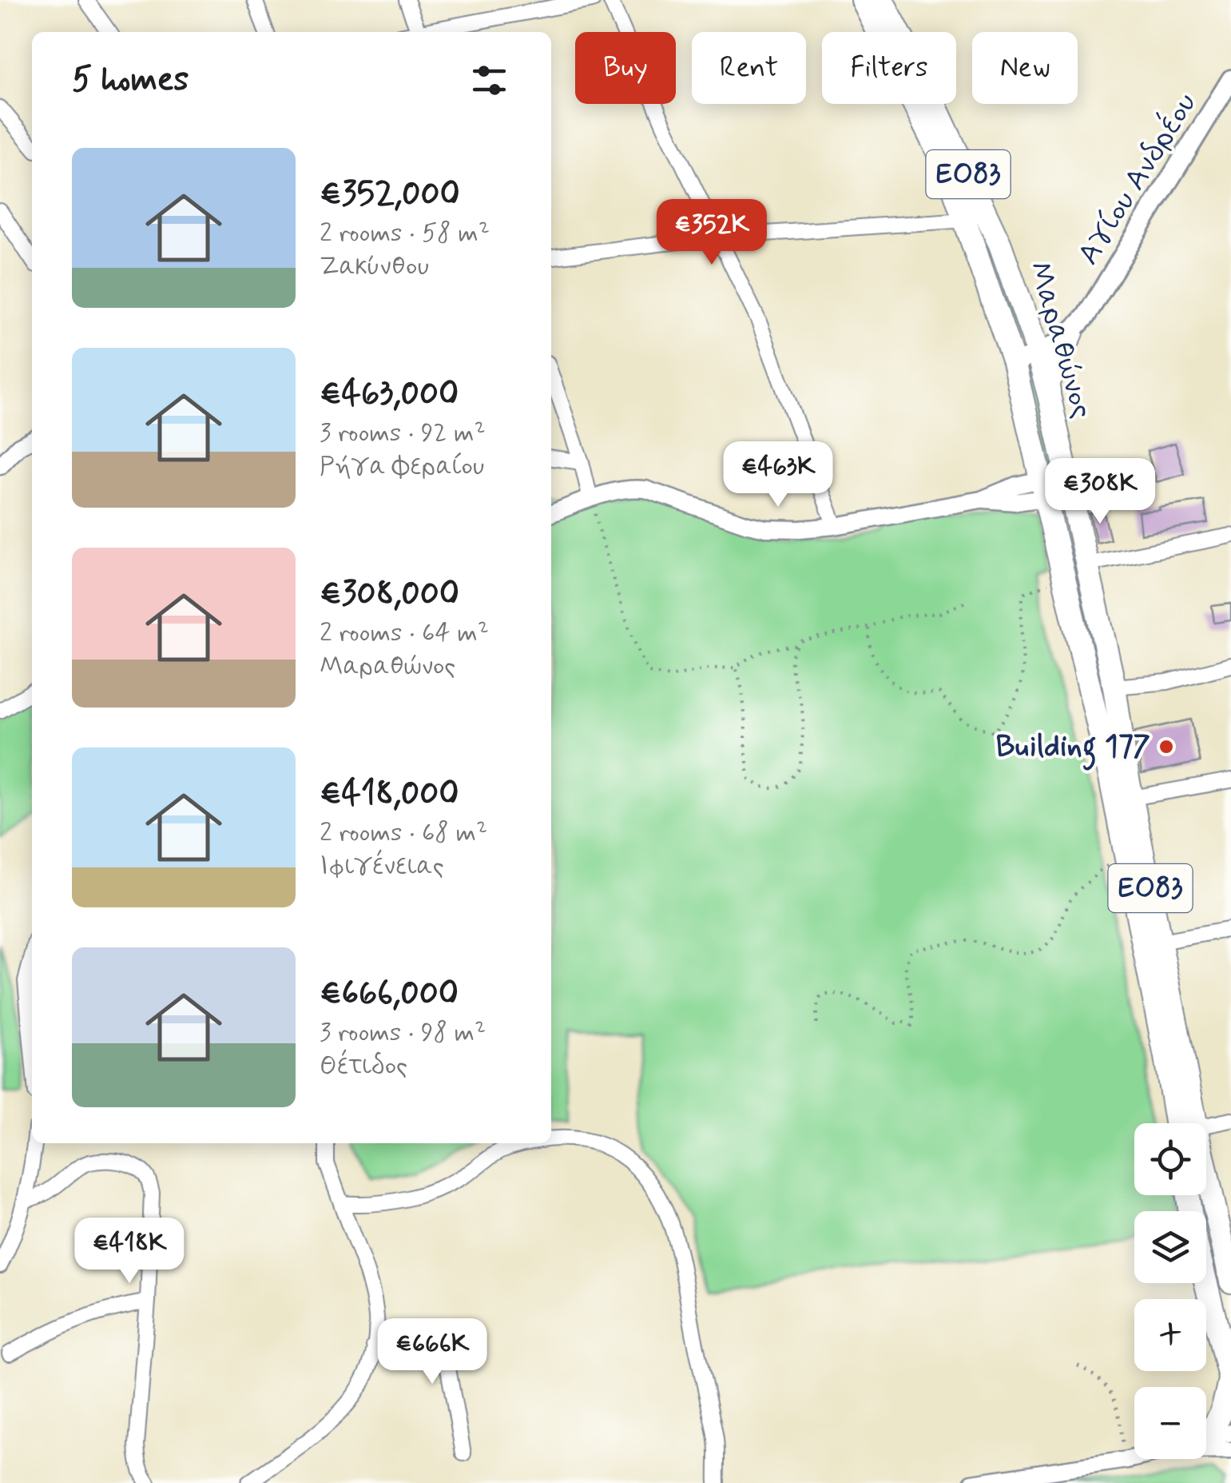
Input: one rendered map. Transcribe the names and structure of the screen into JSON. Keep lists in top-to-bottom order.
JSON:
{
  "streets": {
    "main road": ["ΕΟ83", "Αγίου Ανδρέου", "Μαραθώνος"]
  },
  "crossings": [
    ["Αγίου Ανδρέου", "Μαραθώνος"]
  ],
  "places": ["Building 177"],
  "page": {
    "chip": [
      "Buy",
      "Rent",
      "Filters",
      "New"
    ],
    "heading": "5 homes",
    "list": [
      {
        "name": "€352,000",
        "note": "2 rooms · 58 m² · Ζακύνθου"
      },
      {
        "name": "€463,000",
        "note": "3 rooms · 92 m² · Ρήγα Φεραίου"
      },
      {
        "name": "€308,000",
        "note": "2 rooms · 64 m² · Μαραθώνος"
      },
      {
        "name": "€418,000",
        "note": "2 rooms · 68 m² · Ιφιγένειας"
      },
      {
        "name": "€666,000",
        "note": "3 rooms · 98 m² · Θέτιδος"
      }
    ],
    "price": [
      "€352K",
      "€463K",
      "€308K",
      "€418K",
      "€666K"
    ],
    "map_buttons": ["+", "−"]
  }
}
